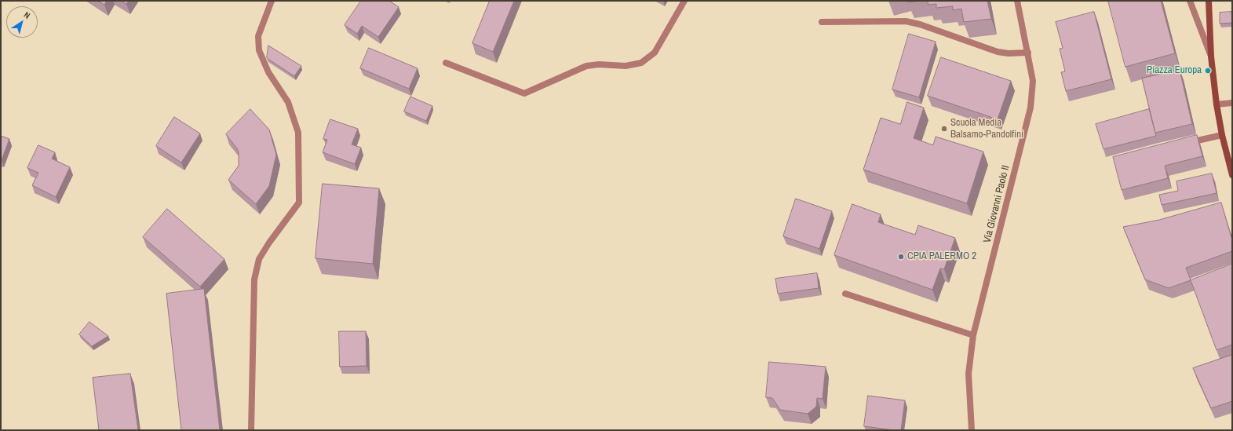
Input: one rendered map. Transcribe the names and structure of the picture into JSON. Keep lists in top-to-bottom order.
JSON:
{
  "streets": {
    "street": ["Via Giovanni Paolo II"]
  },
  "places": ["Piazza Europa", "Scuola Media Balsamo-Pandolfini", "CPIA PALERMO 2"],
  "north": "top right"
}
